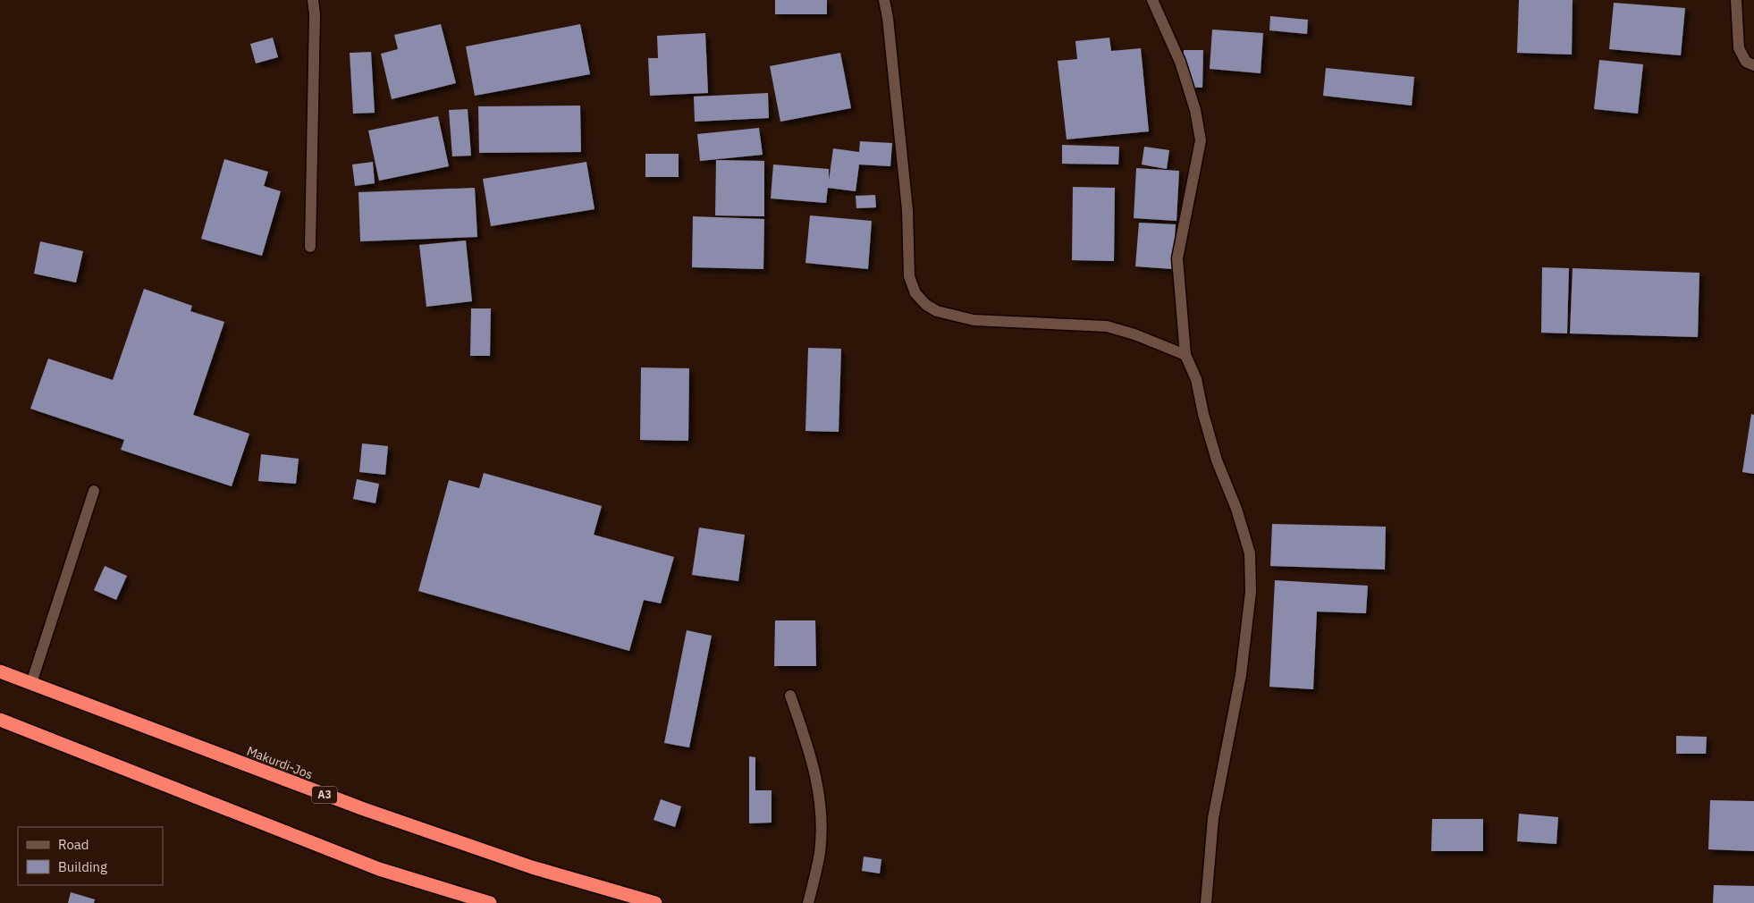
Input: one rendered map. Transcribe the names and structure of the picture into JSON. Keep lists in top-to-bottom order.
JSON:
{
  "streets": {
    "highway": ["Makurdi-Jos", "A3"]
  },
  "legend": ["Road", "Building"]
}
